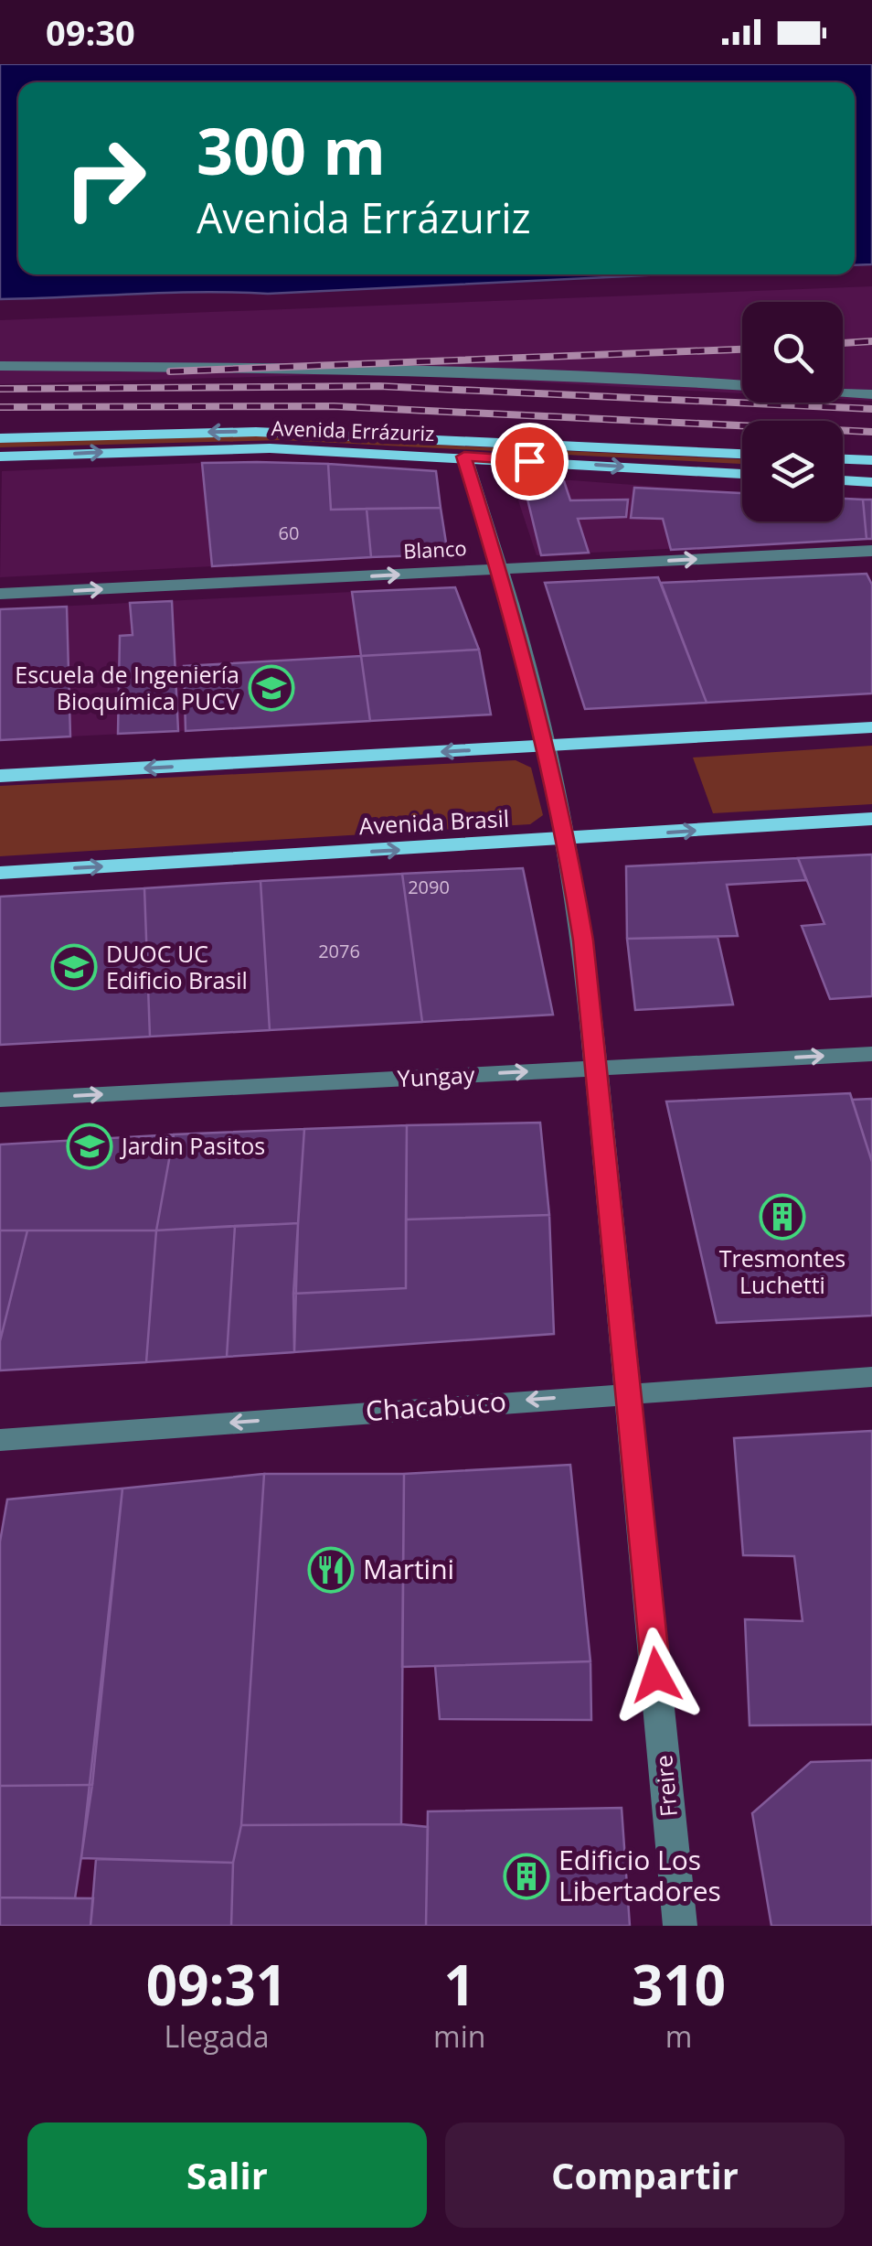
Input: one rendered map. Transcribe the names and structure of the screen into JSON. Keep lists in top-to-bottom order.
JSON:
{
  "streets": {
    "main road": ["Avenida Errázuriz", "Avenida Brasil"],
    "street": [
      "Blanco",
      "Yungay",
      "Chacabuco",
      "Freire"
    ]
  },
  "crossings": [
    ["Avenida Errázuriz", "Freire"],
    ["Blanco", "Freire"],
    ["Avenida Brasil", "Freire"],
    ["Yungay", "Freire"],
    ["Chacabuco", "Freire"]
  ],
  "one_way": ["Yungay", "Chacabuco"],
  "places": {
    "school or university": ["Escuela de Ingeniería Bioquímica PUCV", "DUOC UC Edificio Brasil", "Jardin Pasitos"],
    "building": ["Tresmontes Luchetti", "Edificio Los Libertadores"],
    "restaurant": ["Martini"]
  },
  "house_numbers": ["60", "2090", "2076"],
  "page": {
    "status": "09:30",
    "turn": ["300 m", "Avenida Errázuriz"],
    "eta": [
      "09:31",
      "Llegada",
      "1",
      "min",
      "310",
      "m"
    ],
    "buttons": ["Salir", "Compartir"]
  }
}
